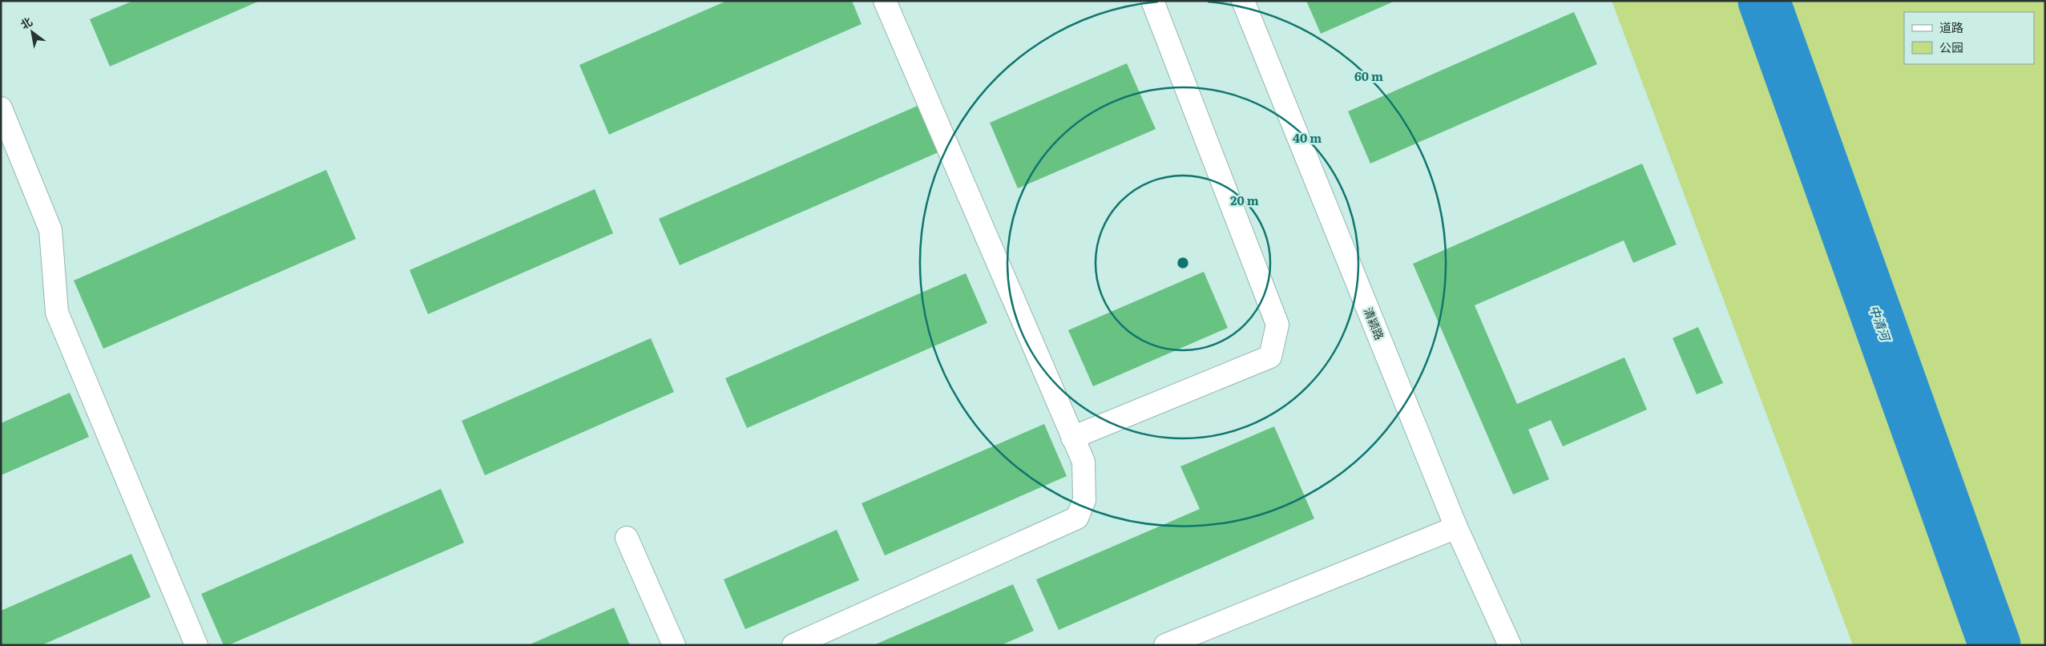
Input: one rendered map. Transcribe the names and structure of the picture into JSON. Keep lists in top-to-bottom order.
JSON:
{
  "streets": {
    "street": ["清颍路"]
  },
  "water": ["中清河"],
  "legend": ["道路", "公园"],
  "north": "top left",
  "rings": ["60 m", "40 m", "20 m"]
}
